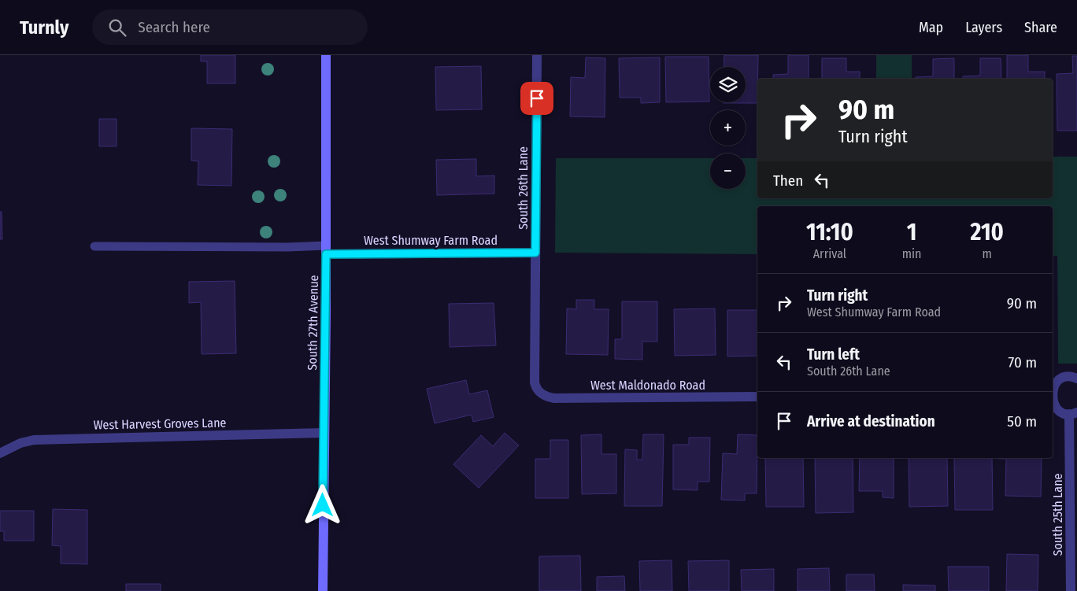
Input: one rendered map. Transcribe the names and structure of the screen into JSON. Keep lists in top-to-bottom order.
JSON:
{
  "streets": {
    "main road": ["South 27th Avenue"],
    "street": [
      "South 26th Lane",
      "West Shumway Farm Road",
      "West Maldonado Road",
      "West Harvest Groves Lane",
      "South 25th Lane"
    ]
  },
  "crossings": [
    ["South 26th Lane", "West Shumway Farm Road"],
    ["South 26th Lane", "West Maldonado Road"],
    ["West Shumway Farm Road", "South 27th Avenue"],
    ["South 27th Avenue", "West Harvest Groves Lane"]
  ],
  "page": {
    "header": "Turnly",
    "search": "Search here",
    "nav": ["Map", "Layers", "Share"],
    "map_buttons": ["+", "−"],
    "turn": ["90 m", "Turn right"],
    "then": "Then",
    "eta": [
      "11:10",
      "Arrival",
      "1",
      "min",
      "210",
      "m"
    ],
    "list": [
      {
        "name": "Turn right",
        "note": "West Shumway Farm Road",
        "value": "90 m"
      },
      {
        "name": "Turn left",
        "note": "South 26th Lane",
        "value": "70 m"
      },
      {
        "name": "Arrive at destination",
        "value": "50 m"
      }
    ]
  }
}
